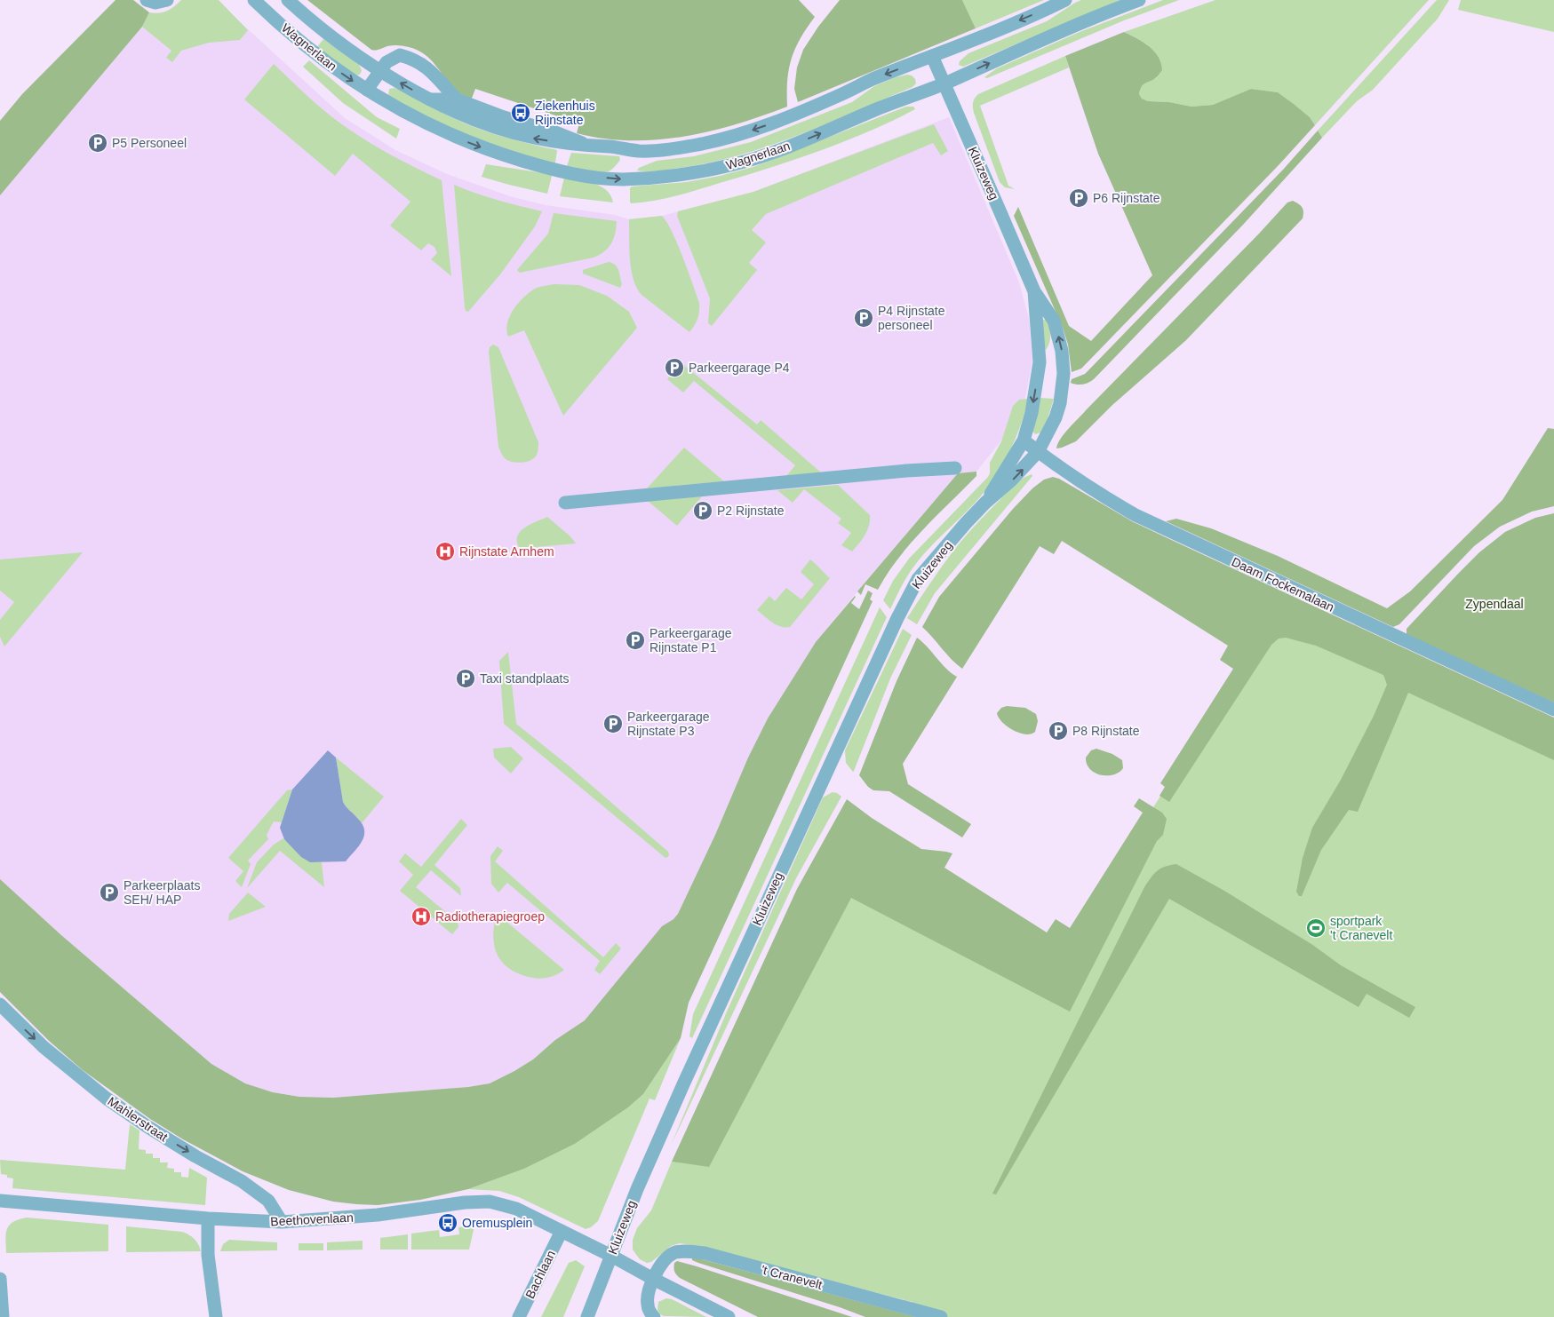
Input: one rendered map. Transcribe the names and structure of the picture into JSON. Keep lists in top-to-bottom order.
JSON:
{
  "streets": {
    "street": [
      "Wagnerlaan",
      "Kluizeweg",
      "Daam Fockemalaan",
      "Mahlerstraat",
      "Beethovenlaan",
      "Bachlaan",
      "'t Cranevelt"
    ]
  },
  "crossings": [
    ["Wagnerlaan", "Kluizeweg"],
    ["Kluizeweg", "Daam Fockemalaan"],
    ["Kluizeweg", "Beethovenlaan"],
    ["Mahlerstraat", "Beethovenlaan"],
    ["Beethovenlaan", "Bachlaan"],
    ["Beethovenlaan", "'t Cranevelt"]
  ],
  "one_way": ["Mahlerstraat"],
  "parks": ["Zypendaal"],
  "places": {
    "bus stop": ["Ziekenhuis Rijnstate", "Oremusplein"],
    "parking": [
      "P5 Personeel",
      "P6 Rijnstate",
      "P4 Rijnstate personeel",
      "Parkeergarage P4",
      "P2 Rijnstate",
      "Parkeergarage Rijnstate P1",
      "Taxi standplaats",
      "Parkeergarage Rijnstate P3",
      "P8 Rijnstate",
      "Parkeerplaats SEH/ HAP"
    ],
    "hospital": ["Rijnstate Arnhem", "Radiotherapiegroep"],
    "sports": ["sportpark 't Cranevelt"]
  }
}
